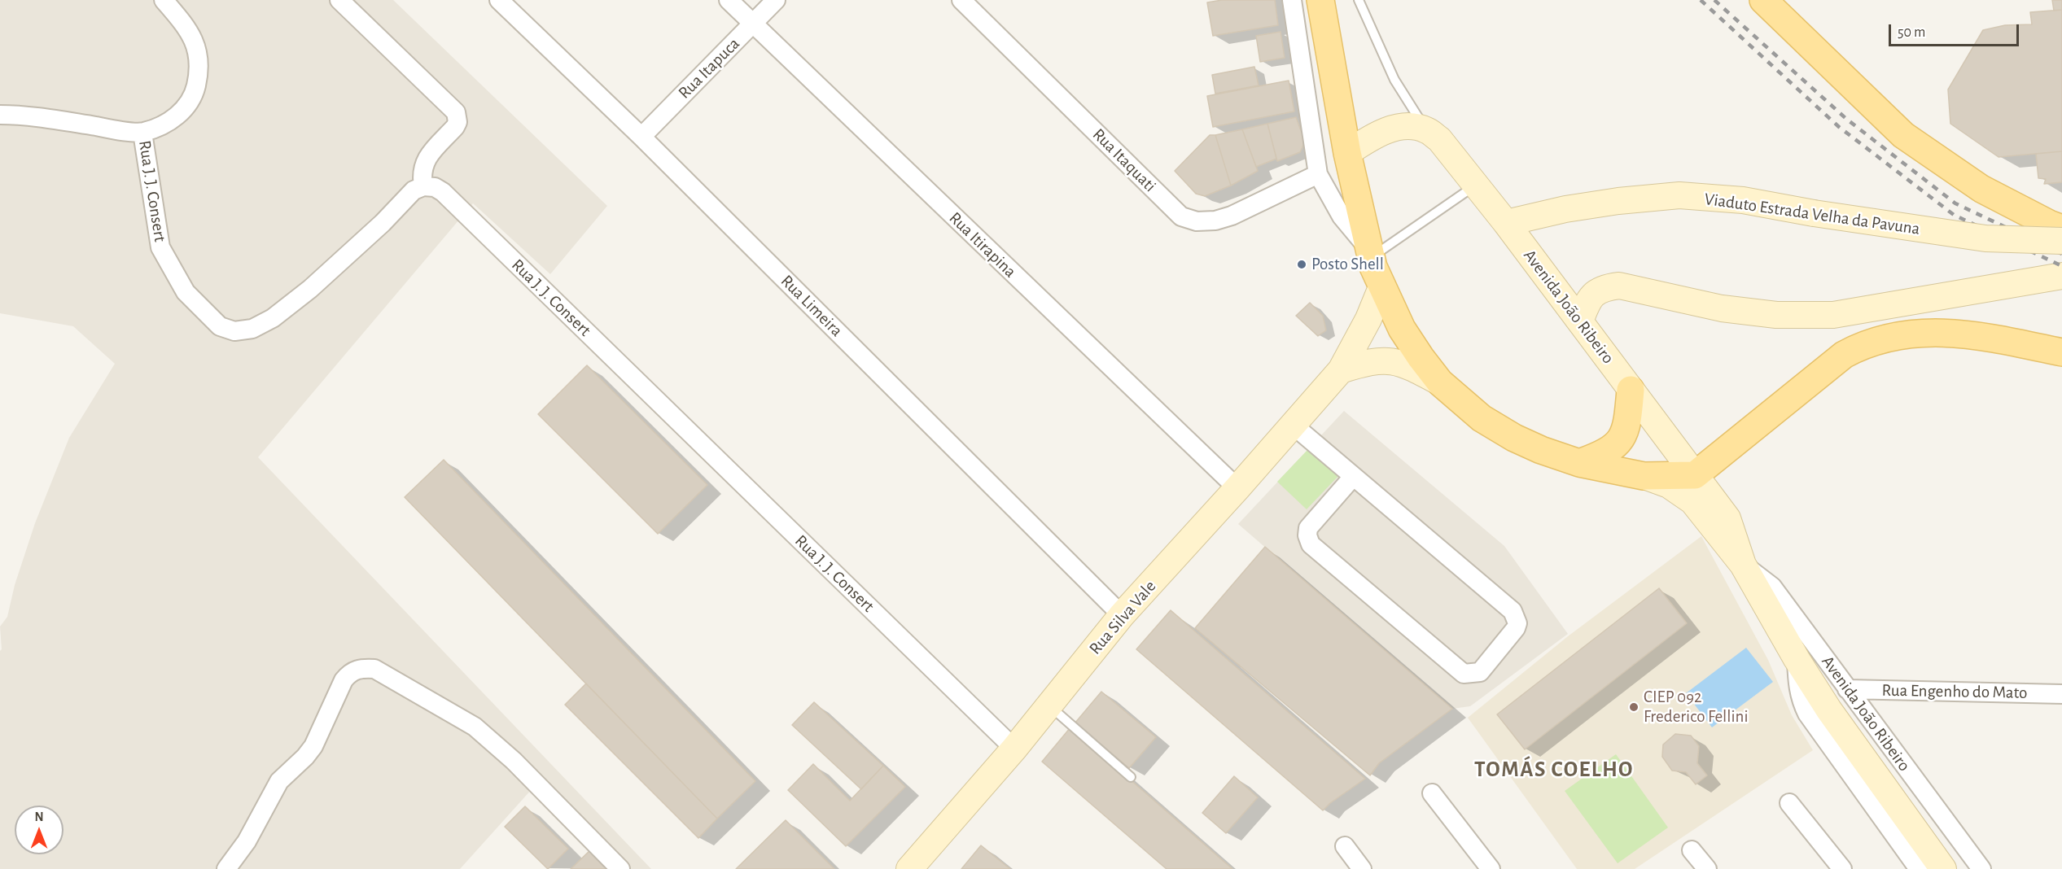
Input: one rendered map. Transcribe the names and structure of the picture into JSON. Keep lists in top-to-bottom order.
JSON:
{
  "streets": {
    "main road": ["Viaduto Estrada Velha da Pavuna", "Avenida João Ribeiro", "Rua Silva Vale"],
    "street": [
      "Rua Itapuca",
      "Rua Itaquati",
      "Rua J. J. Consert",
      "Rua Itirapina",
      "Rua Limeira",
      "Rua Engenho do Mato"
    ]
  },
  "crossings": [
    ["Rua Itapuca", "Rua Itirapina"],
    ["Rua Itapuca", "Rua Limeira"],
    ["Rua J. J. Consert", "Rua Silva Vale"],
    ["Viaduto Estrada Velha da Pavuna", "Avenida João Ribeiro"],
    ["Rua Itirapina", "Rua Silva Vale"],
    ["Rua Limeira", "Rua Silva Vale"],
    ["Avenida João Ribeiro", "Rua Engenho do Mato"]
  ],
  "districts": ["TOMÁS COELHO"],
  "places": ["Posto Shell", "CIEP 092 Frederico Fellini"],
  "scale_bar": "50 m",
  "north": "top"
}
